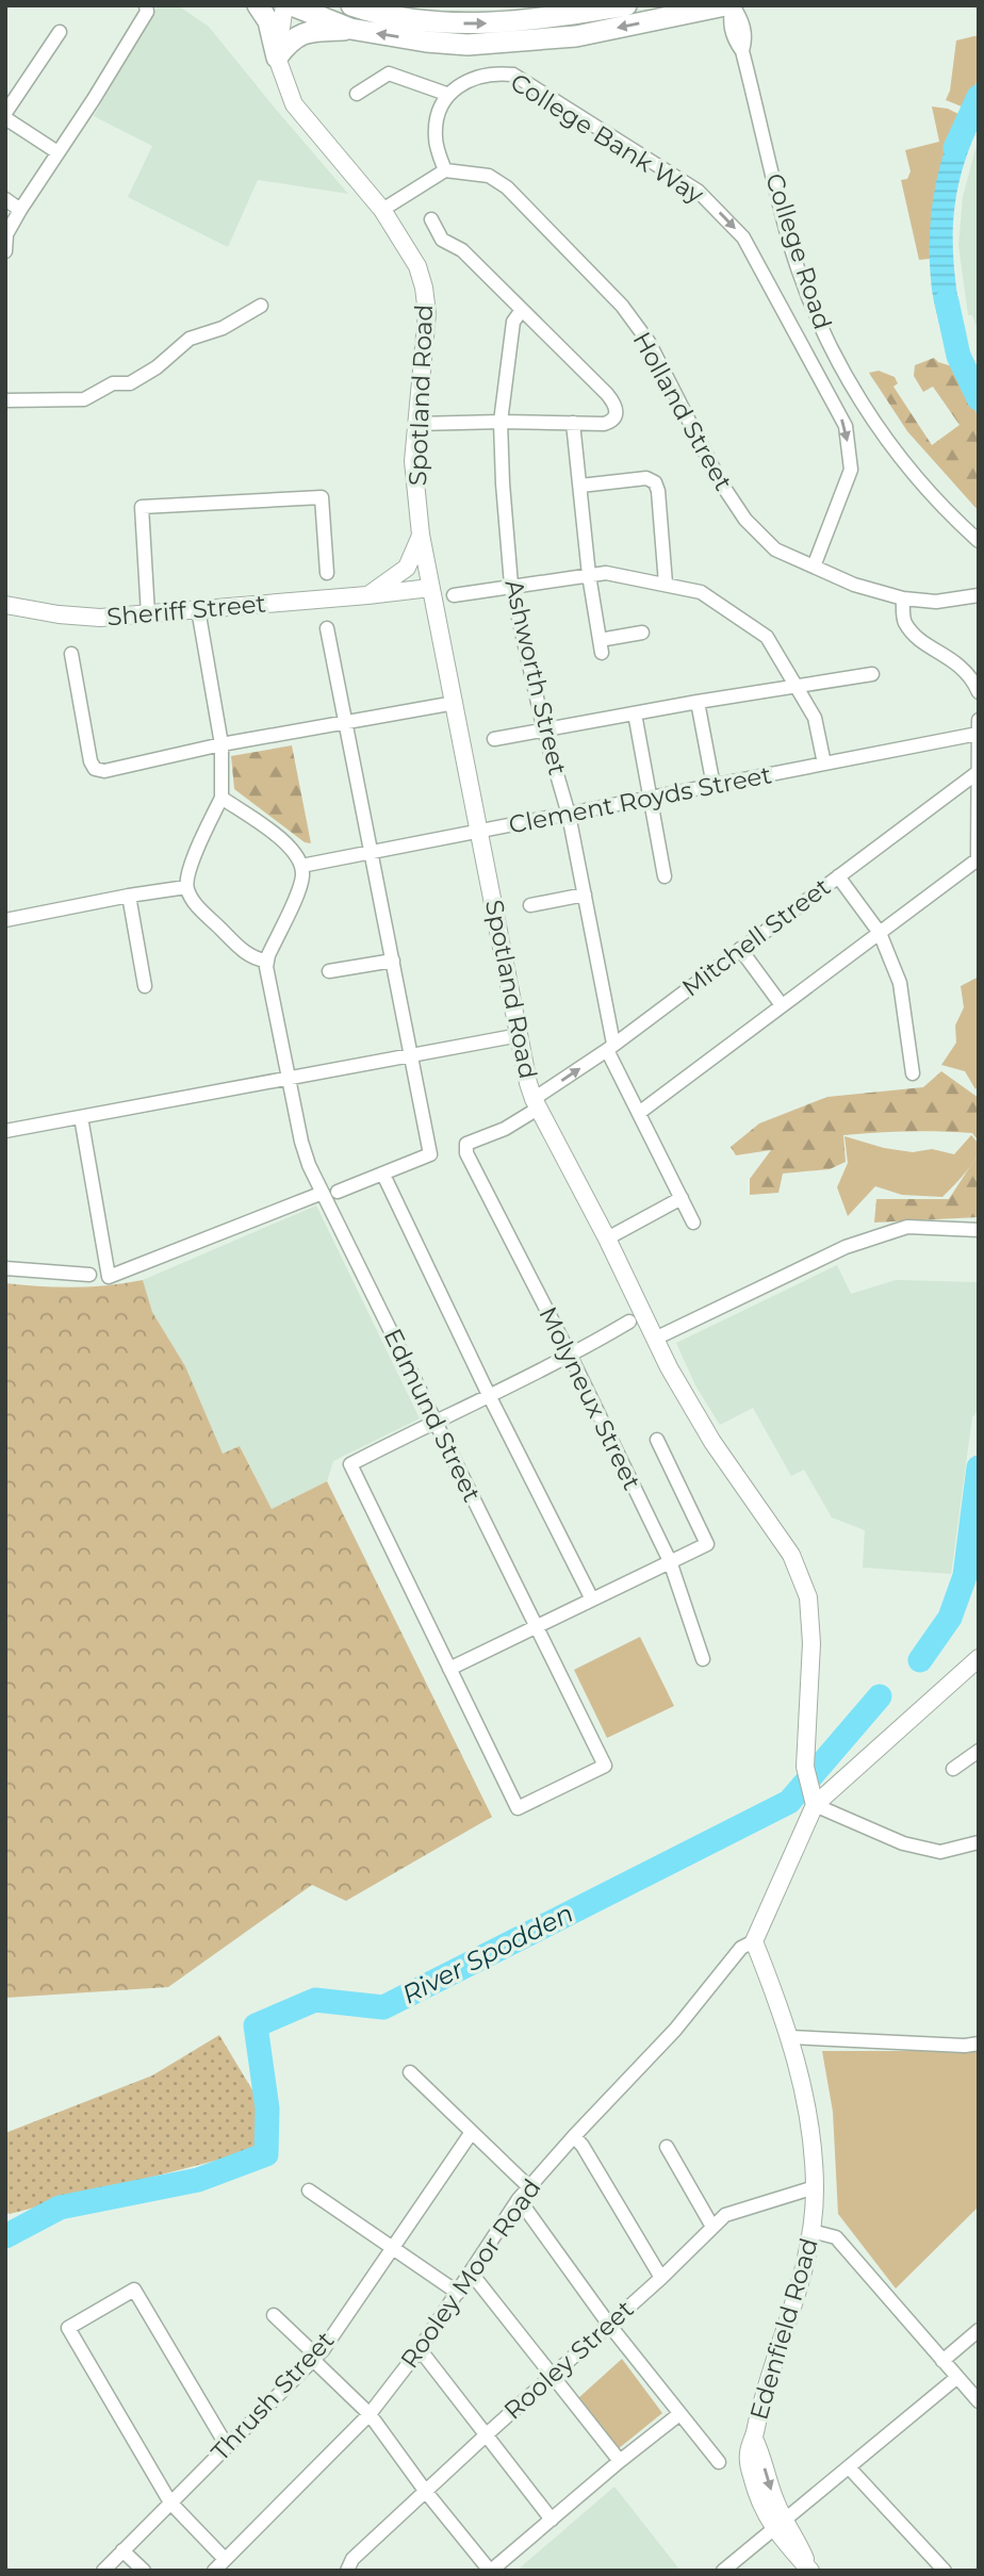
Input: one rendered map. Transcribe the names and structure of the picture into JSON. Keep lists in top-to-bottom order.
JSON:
{
  "streets": {
    "main road": ["Spotland Road", "Sheriff Street", "Edenfield Road"],
    "street": [
      "College Bank Way",
      "College Road",
      "Holland Street",
      "Ashworth Street",
      "Clement Royds Street",
      "Mitchell Street",
      "Molyneux Street",
      "Edmund Street",
      "Rooley Moor Road",
      "Rooley Street",
      "Thrush Street"
    ]
  },
  "crossings": [
    ["College Bank Way", "Holland Street"],
    ["Spotland Road", "Sheriff Street"],
    ["Spotland Road", "Clement Royds Street"],
    ["Spotland Road", "Mitchell Street"],
    ["Ashworth Street", "Clement Royds Street"],
    ["Ashworth Street", "Mitchell Street"],
    ["Mitchell Street", "Molyneux Street"],
    ["Rooley Moor Road", "Edenfield Road"],
    ["Edenfield Road", "Rooley Street"]
  ],
  "one_way": ["College Bank Way"],
  "water": ["River Spodden"]
}
